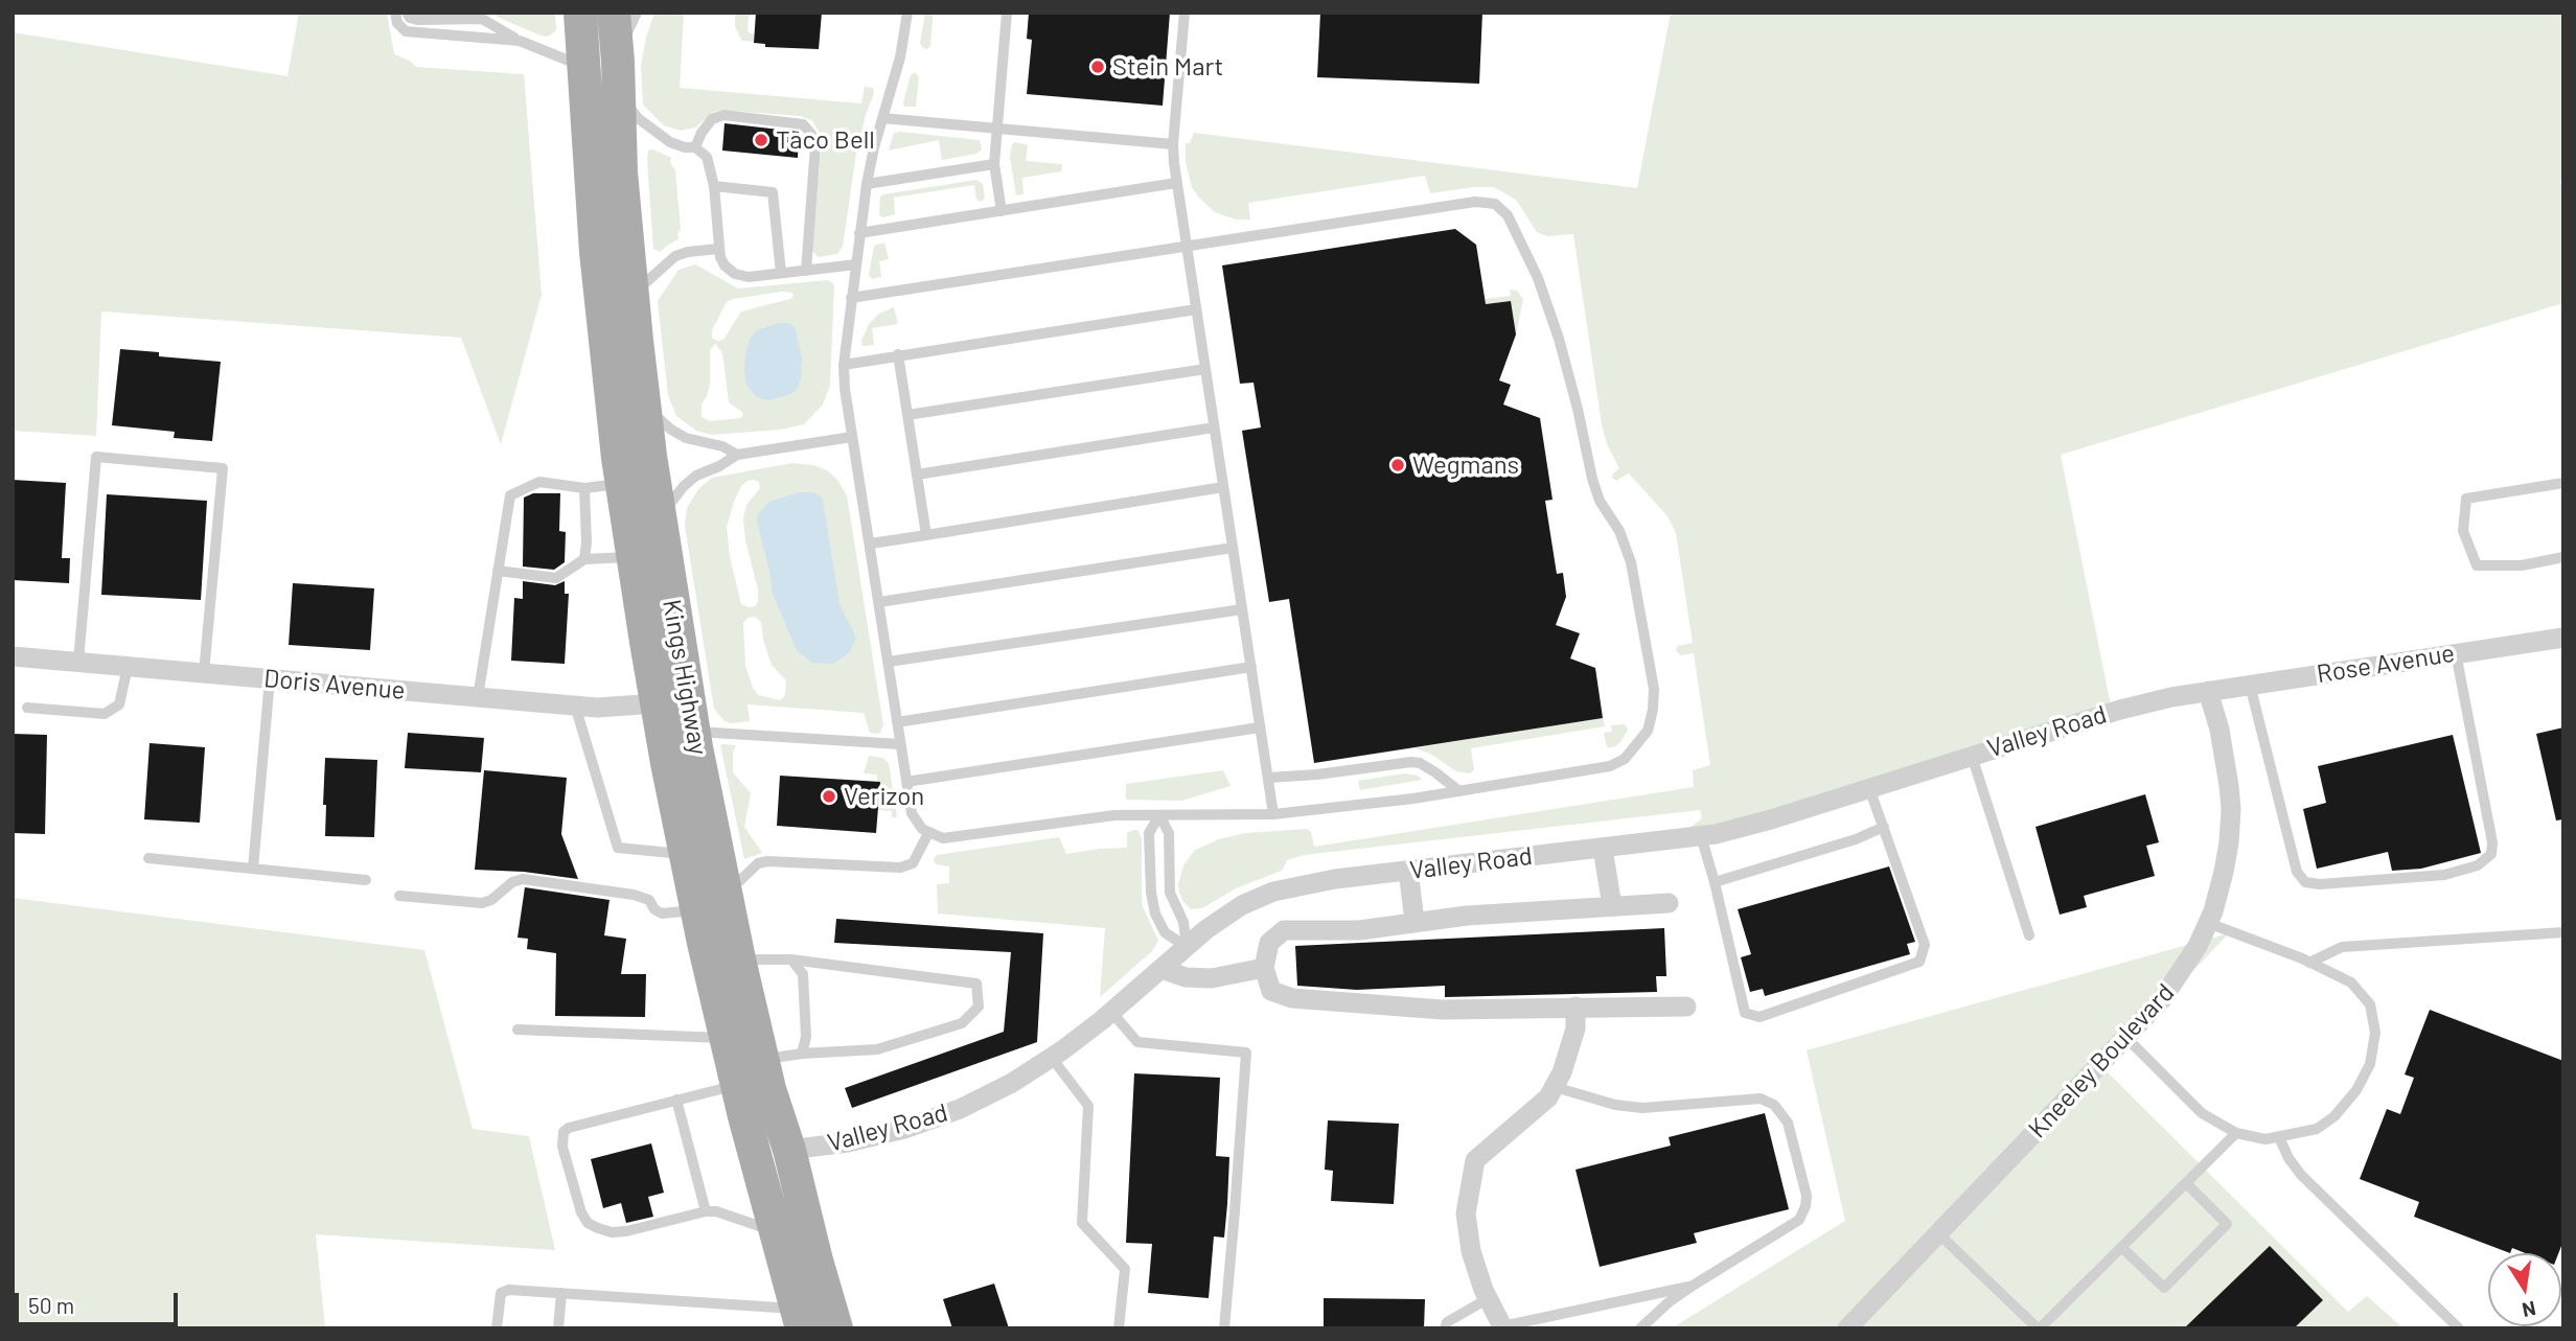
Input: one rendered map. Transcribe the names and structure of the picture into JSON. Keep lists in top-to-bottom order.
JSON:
{
  "streets": {
    "main road": ["Kings Highway"],
    "street": [
      "Rose Avenue",
      "Doris Avenue",
      "Valley Road",
      "Kneeley Boulevard"
    ]
  },
  "crossings": [
    ["Rose Avenue", "Valley Road"],
    ["Rose Avenue", "Kneeley Boulevard"],
    ["Kings Highway", "Doris Avenue"],
    ["Kings Highway", "Valley Road"],
    ["Valley Road", "Kneeley Boulevard"]
  ],
  "places": [
    "Stein Mart",
    "Taco Bell",
    "Wegmans",
    "Verizon"
  ],
  "scale_bar": "50 m",
  "north": "bottom"
}
